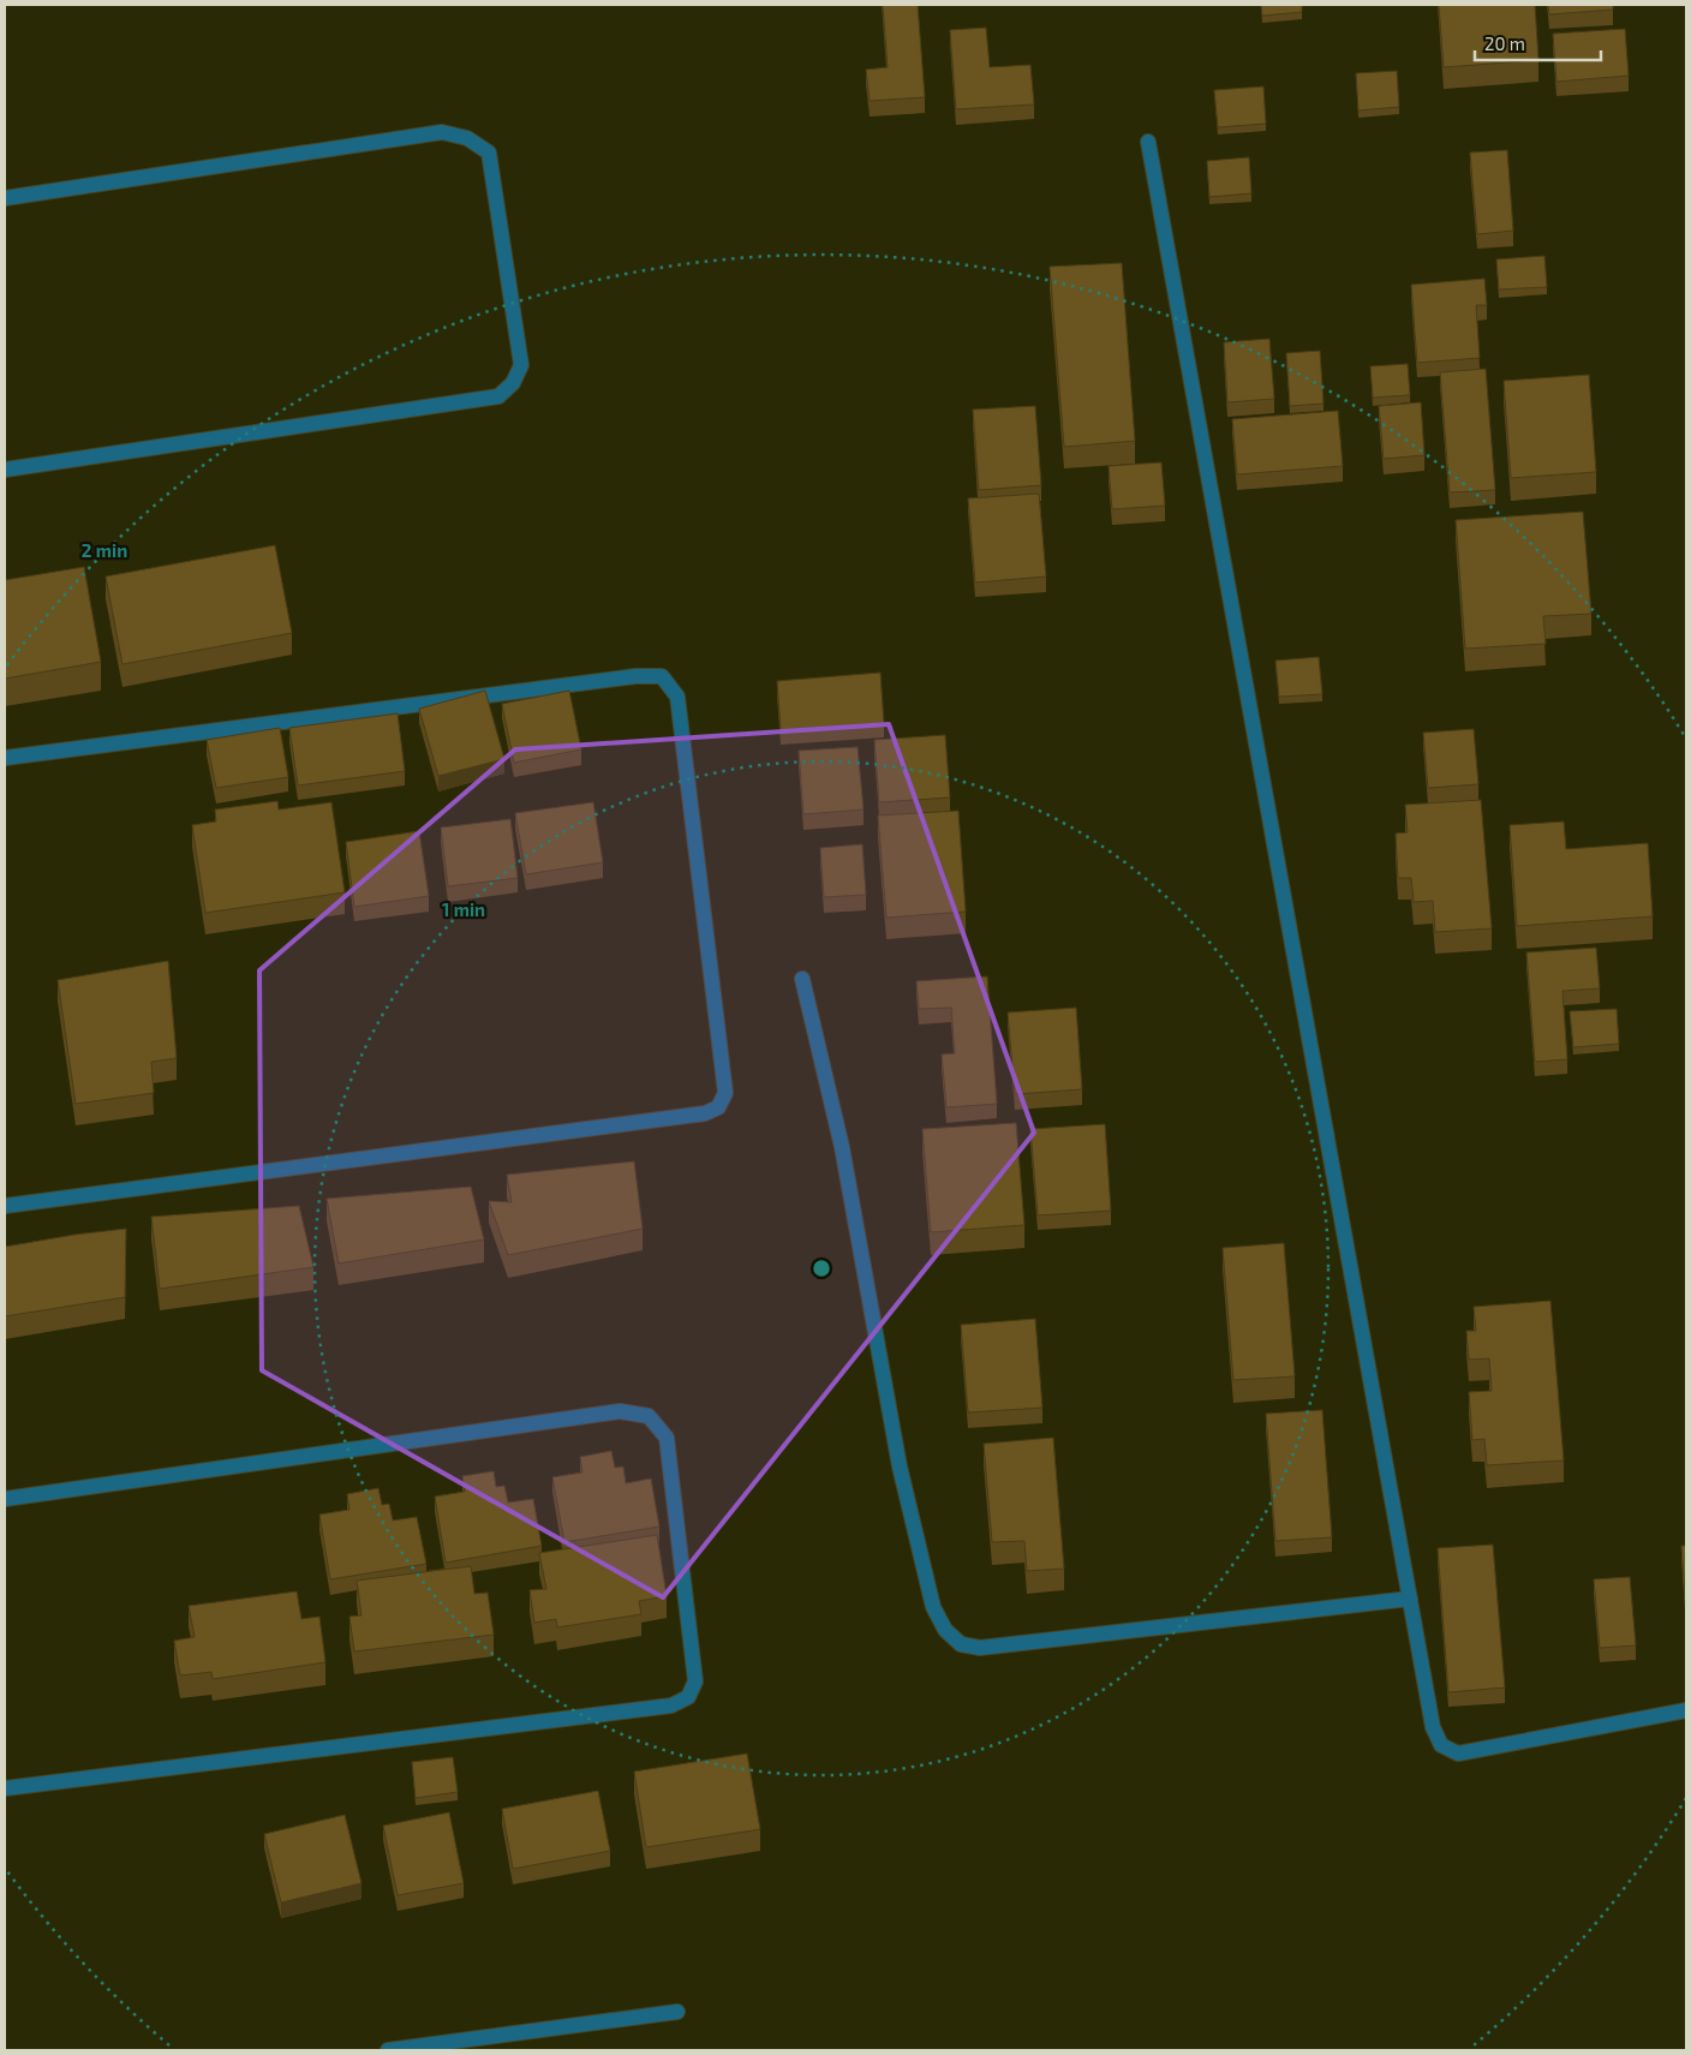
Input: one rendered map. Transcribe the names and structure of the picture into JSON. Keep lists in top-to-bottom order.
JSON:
{
  "scale_bar": "20 m",
  "rings": ["2 min", "1 min"]
}
